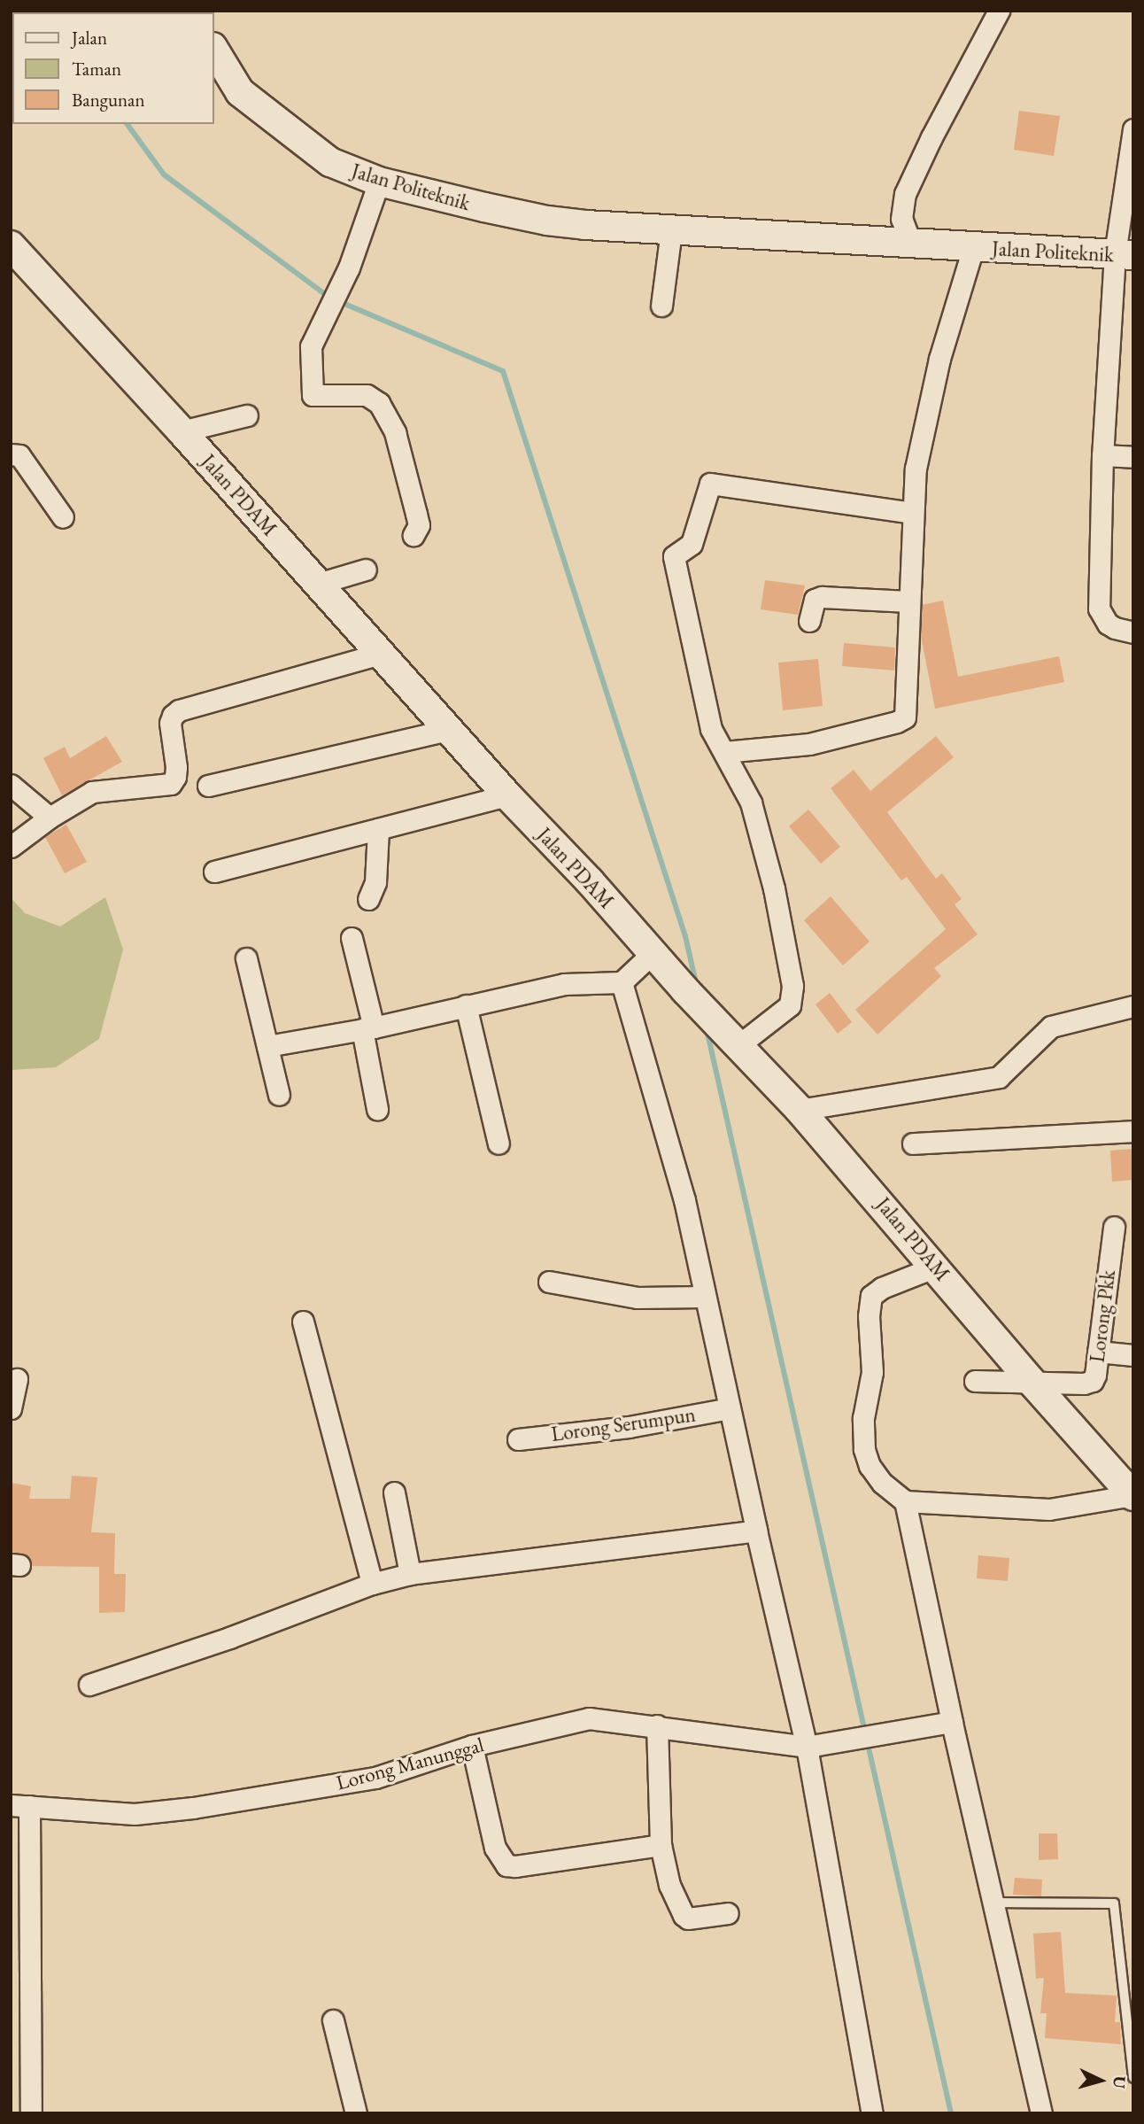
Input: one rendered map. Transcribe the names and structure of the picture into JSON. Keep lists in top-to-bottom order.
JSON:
{
  "streets": {
    "street": [
      "Jalan Politeknik",
      "Jalan PDAM",
      "Lorong Pkk",
      "Lorong Serumpun",
      "Lorong Manunggal"
    ]
  },
  "crossings": [
    ["Jalan PDAM", "Lorong Pkk"]
  ],
  "legend": ["Jalan", "Taman", "Bangunan"],
  "north": "right"
}
